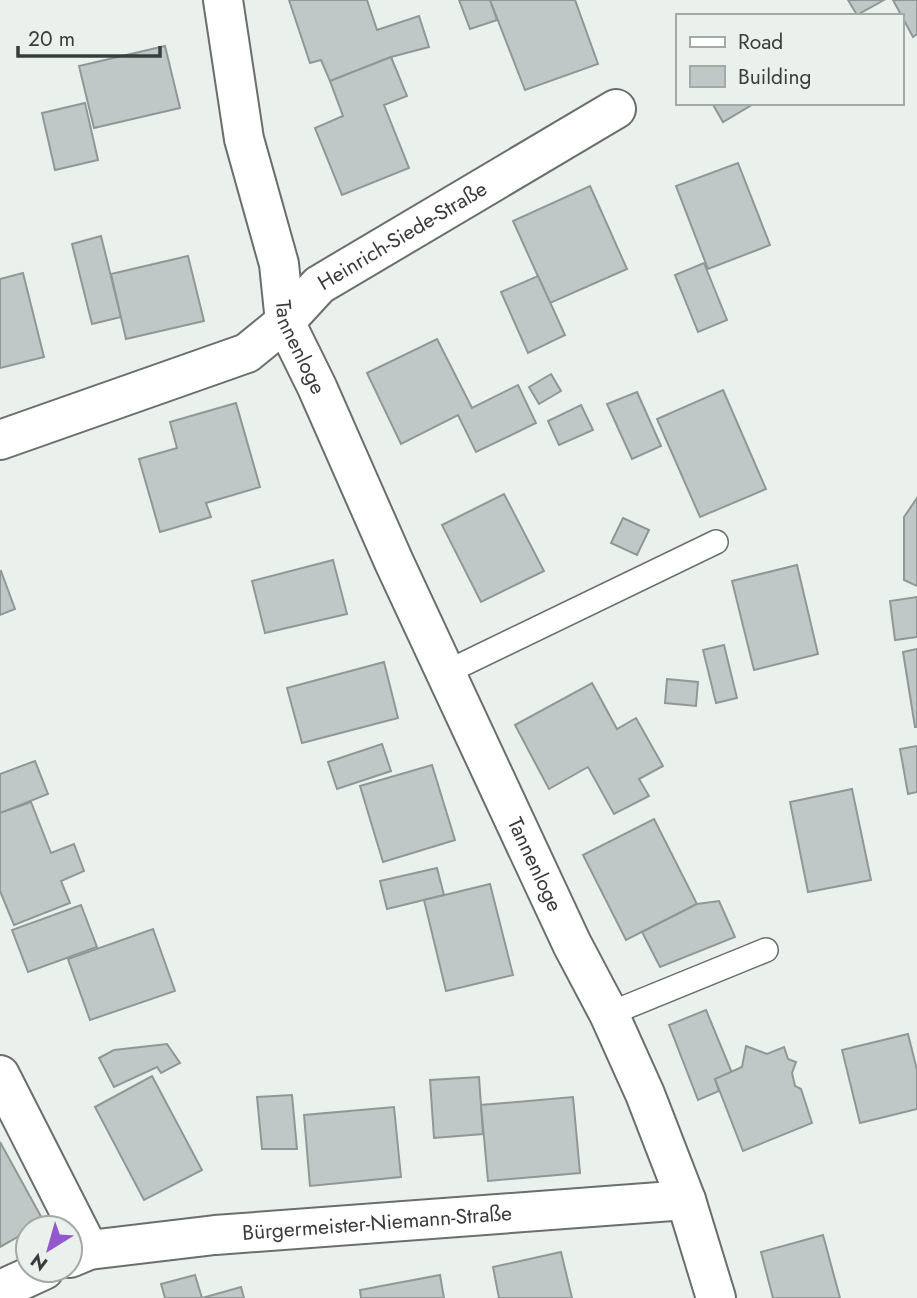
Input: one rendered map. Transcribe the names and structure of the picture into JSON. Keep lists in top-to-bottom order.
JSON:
{
  "streets": {
    "street": ["Heinrich-Siede-Straße", "Tannenloge", "Bürgermeister-Niemann-Straße"]
  },
  "crossings": [
    ["Heinrich-Siede-Straße", "Tannenloge"],
    ["Tannenloge", "Bürgermeister-Niemann-Straße"]
  ],
  "legend": ["Road", "Building"],
  "scale_bar": "20 m",
  "north": "bottom left"
}
